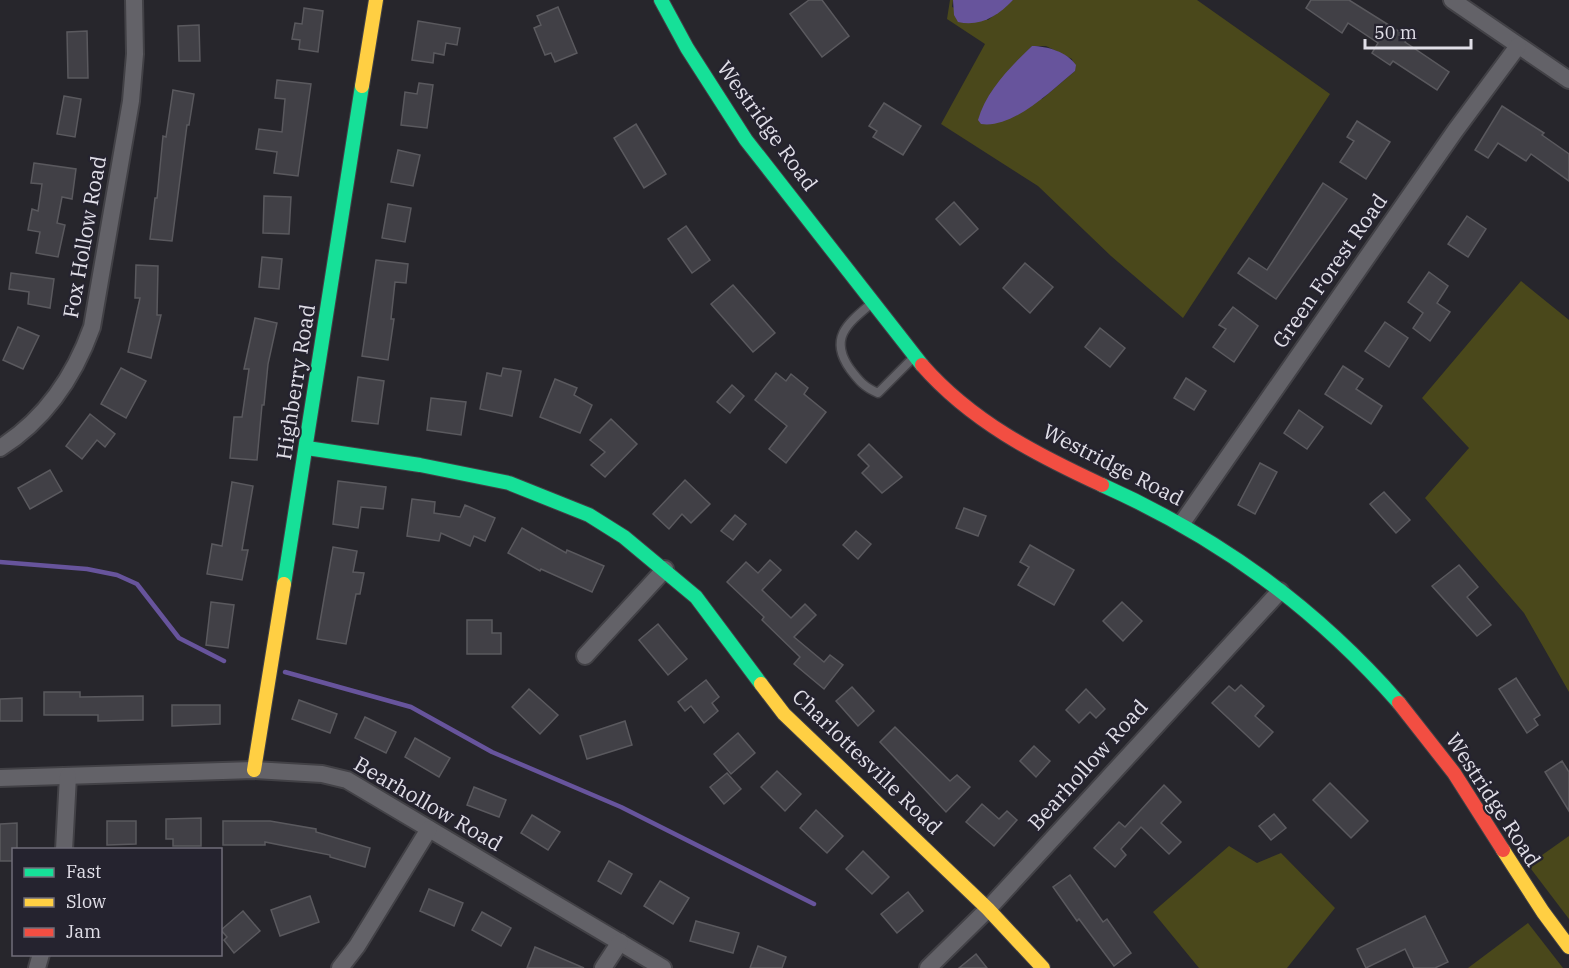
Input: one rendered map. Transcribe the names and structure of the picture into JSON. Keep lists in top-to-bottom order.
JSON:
{
  "streets": {
    "street": [
      "Westridge Road",
      "Fox Hollow Road",
      "Green Forest Road",
      "Highberry Road",
      "Charlottesville Road",
      "Bearhollow Road"
    ]
  },
  "crossings": [
    ["Westridge Road", "Green Forest Road"],
    ["Westridge Road", "Bearhollow Road"],
    ["Highberry Road", "Charlottesville Road"],
    ["Highberry Road", "Bearhollow Road"],
    ["Charlottesville Road", "Bearhollow Road"]
  ],
  "legend": ["Fast", "Slow", "Jam"],
  "scale_bar": "50 m"
}
